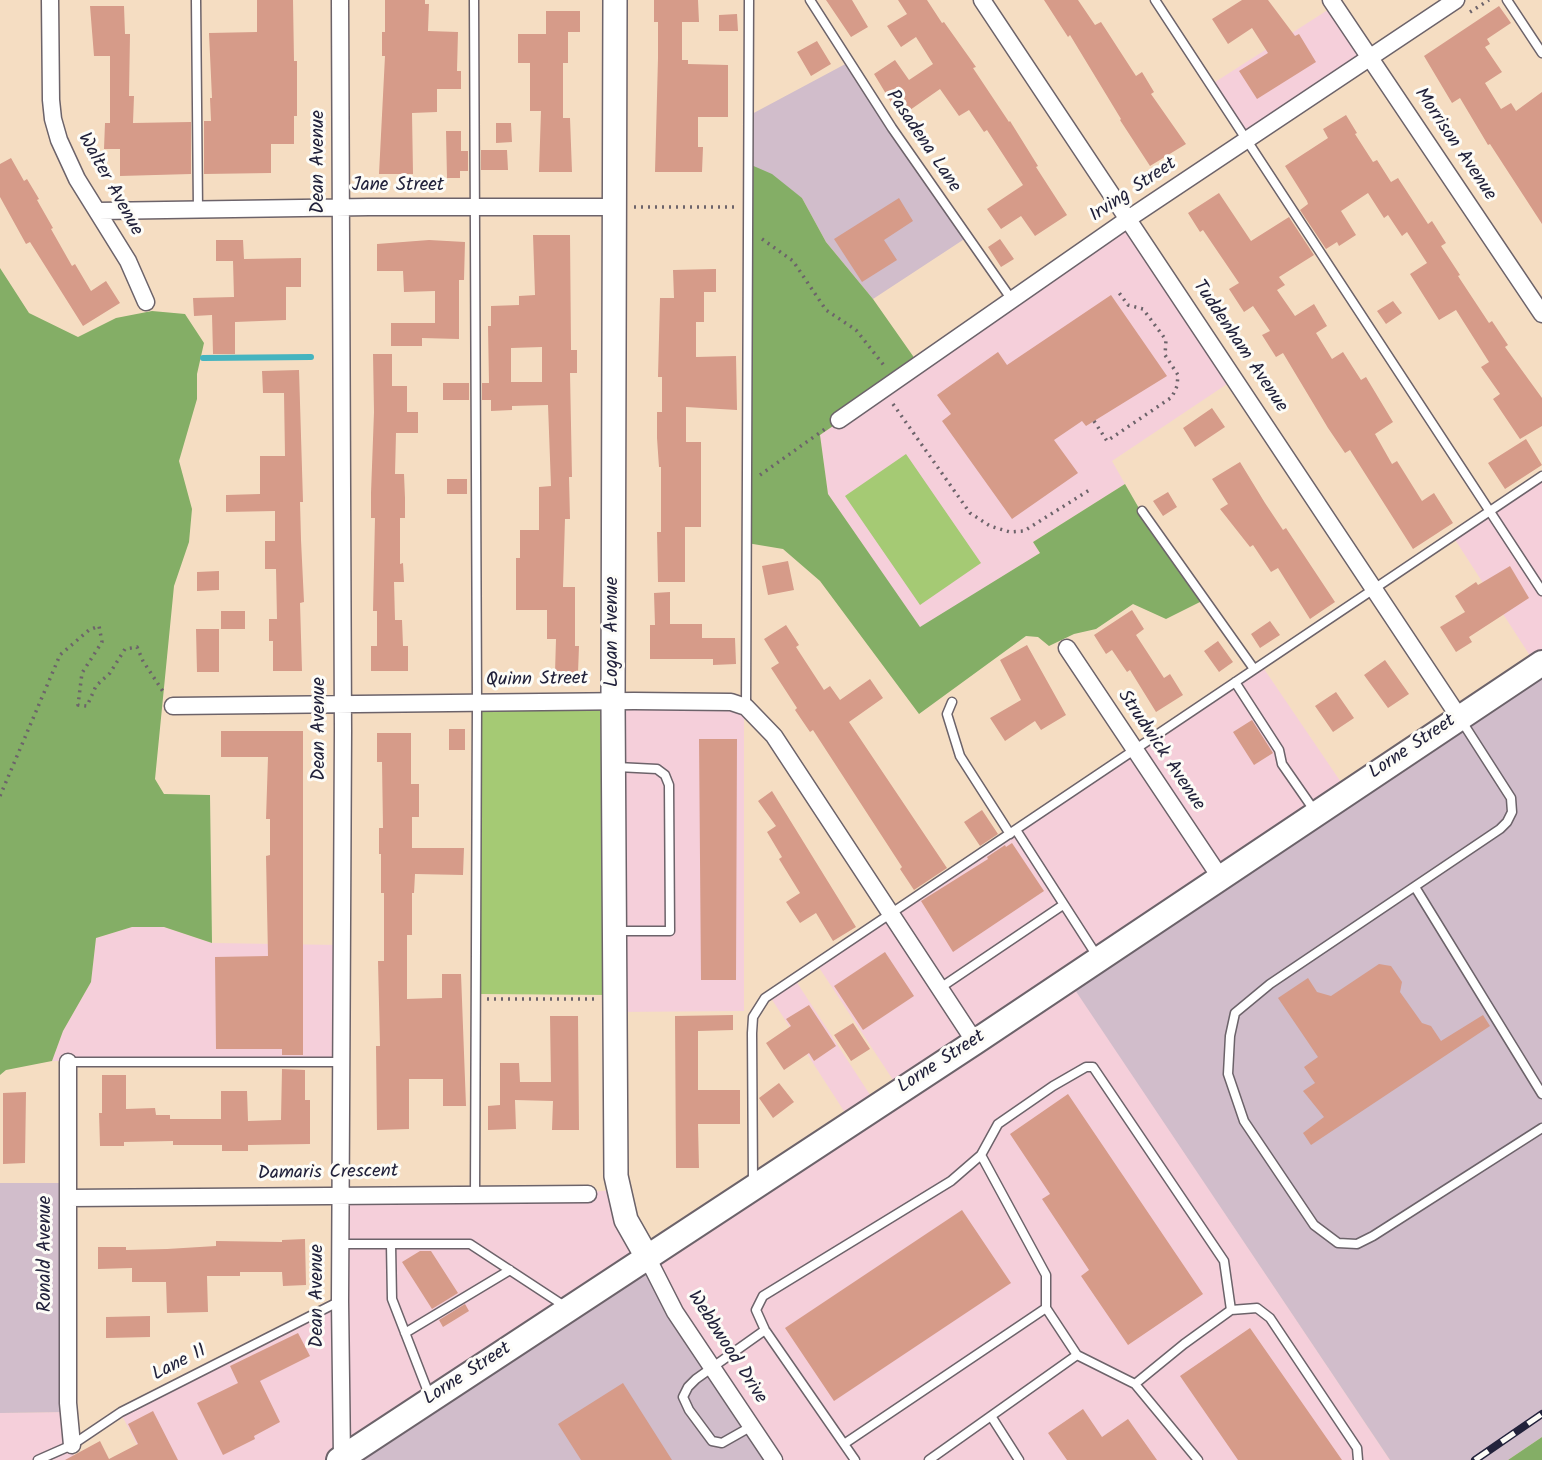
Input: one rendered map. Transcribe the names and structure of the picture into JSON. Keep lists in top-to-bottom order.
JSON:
{
  "streets": {
    "main road": ["Lorne Street"],
    "street": [
      "Morrison Avenue",
      "Dean Avenue",
      "Walter Avenue",
      "Jane Street",
      "Irving Street",
      "Tuddenham Avenue",
      "Logan Avenue",
      "Quinn Street",
      "Strudwick Avenue",
      "Damaris Crescent",
      "Ronald Avenue",
      "Webbwood Drive"
    ],
    "lane": ["Pasadena Lane", "Lane 11"]
  },
  "crossings": [
    ["Pasadena Lane", "Irving Street"],
    ["Morrison Avenue", "Irving Street"],
    ["Dean Avenue", "Jane Street"],
    ["Dean Avenue", "Quinn Street"],
    ["Dean Avenue", "Lorne Street"],
    ["Dean Avenue", "Damaris Crescent"],
    ["Dean Avenue", "Lane 11"],
    ["Walter Avenue", "Jane Street"],
    ["Jane Street", "Logan Avenue"],
    ["Irving Street", "Tuddenham Avenue"],
    ["Tuddenham Avenue", "Lorne Street"],
    ["Logan Avenue", "Quinn Street"],
    ["Logan Avenue", "Lorne Street"],
    ["Logan Avenue", "Webbwood Drive"],
    ["Lorne Street", "Strudwick Avenue"],
    ["Lorne Street", "Webbwood Drive"],
    ["Damaris Crescent", "Ronald Avenue"],
    ["Ronald Avenue", "Lane 11"]
  ]
}
